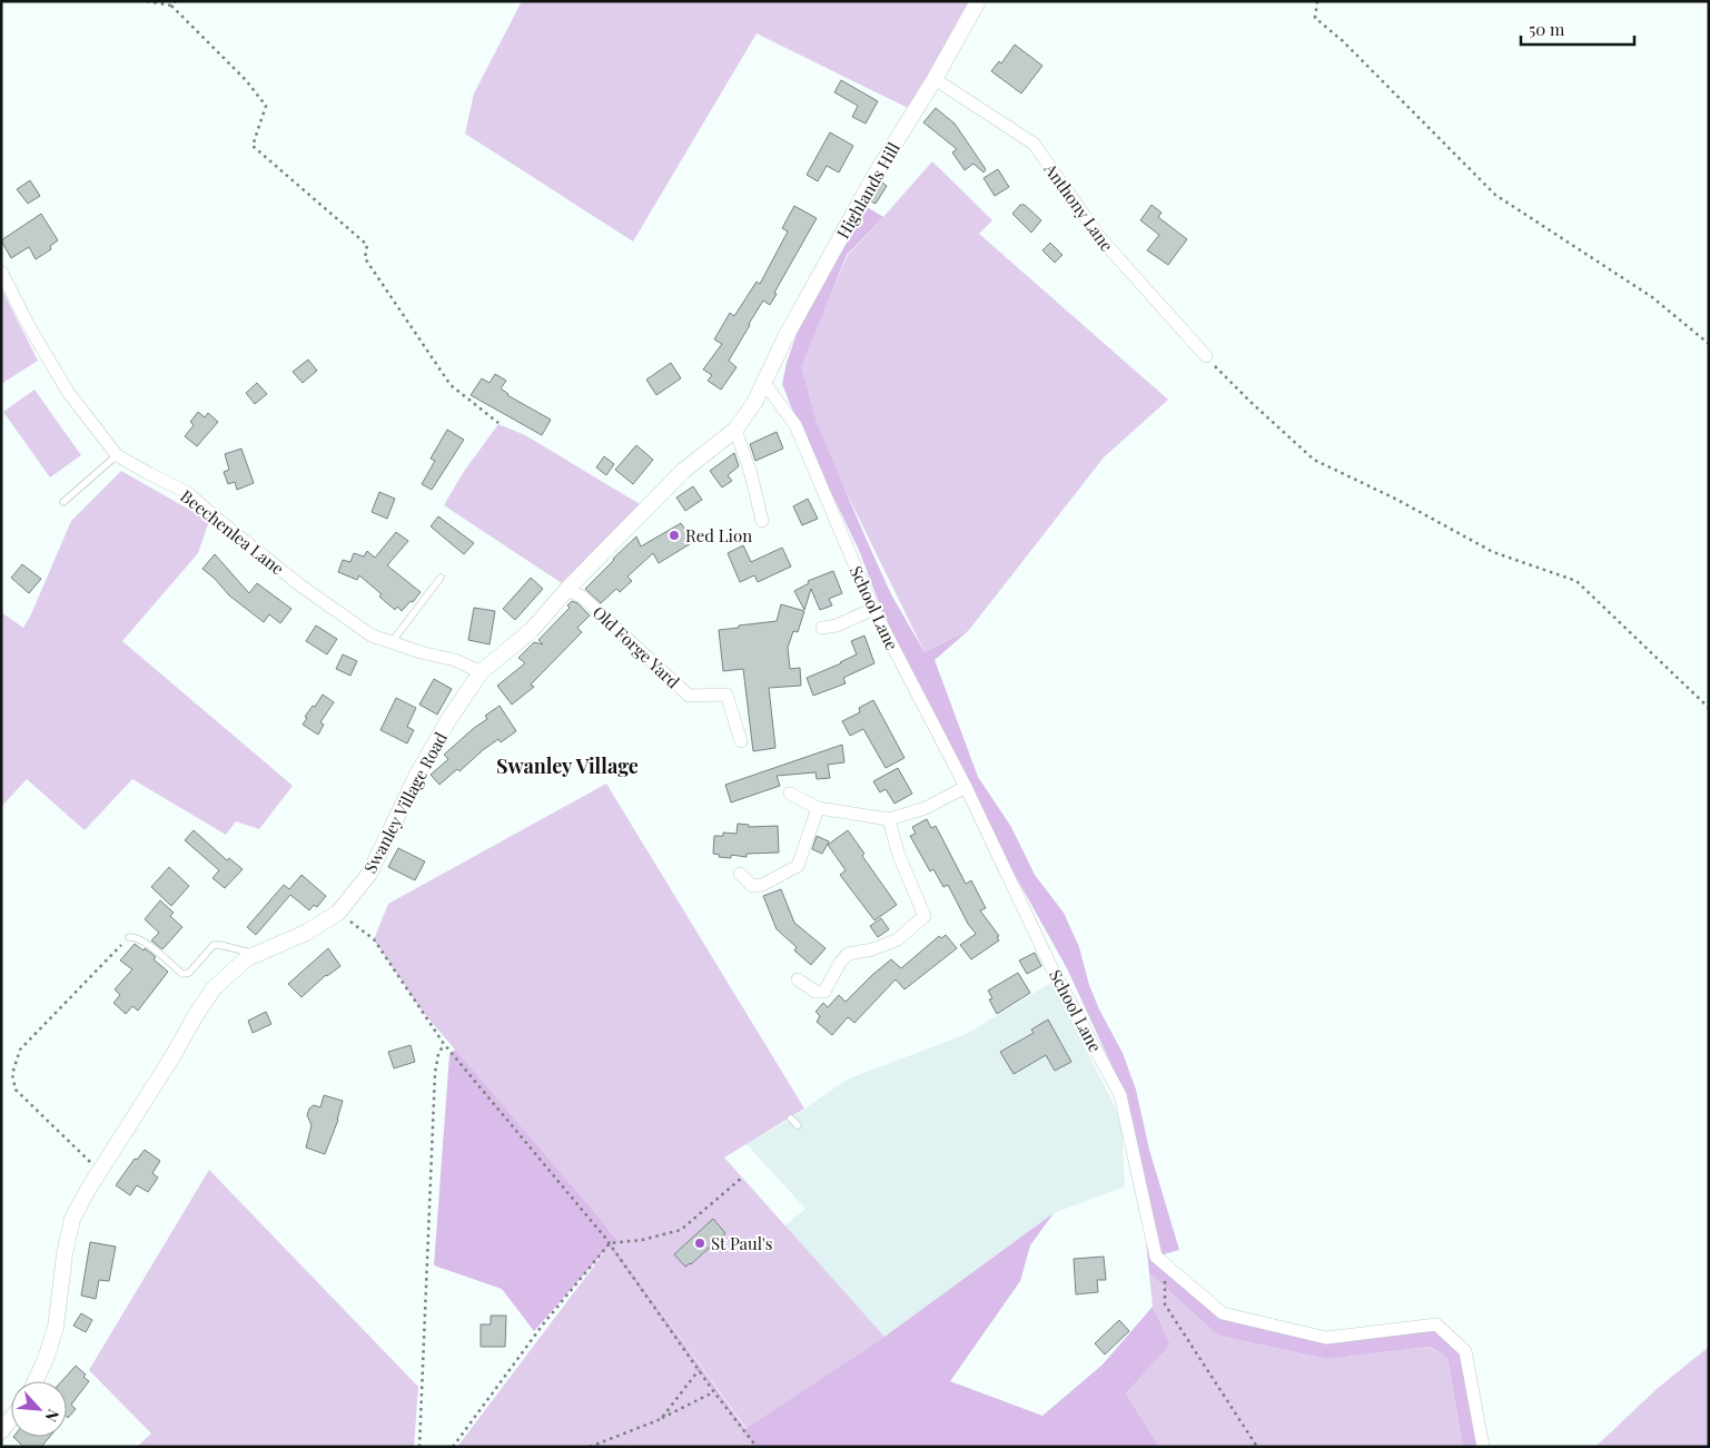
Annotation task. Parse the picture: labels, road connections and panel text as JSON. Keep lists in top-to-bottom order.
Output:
{
  "streets": {
    "street": [
      "Highlands Hill",
      "Anthony Lane",
      "Beechenlea Lane",
      "School Lane",
      "Old Forge Yard",
      "Swanley Village Road"
    ]
  },
  "crossings": [
    ["Highlands Hill", "Anthony Lane"],
    ["Highlands Hill", "School Lane"],
    ["Highlands Hill", "Swanley Village Road"],
    ["Beechenlea Lane", "Swanley Village Road"],
    ["School Lane", "Swanley Village Road"],
    ["Old Forge Yard", "Swanley Village Road"]
  ],
  "districts": ["Swanley Village"],
  "places": ["Red Lion", "St Paul's"],
  "scale_bar": "50 m",
  "north": "bottom right"
}
